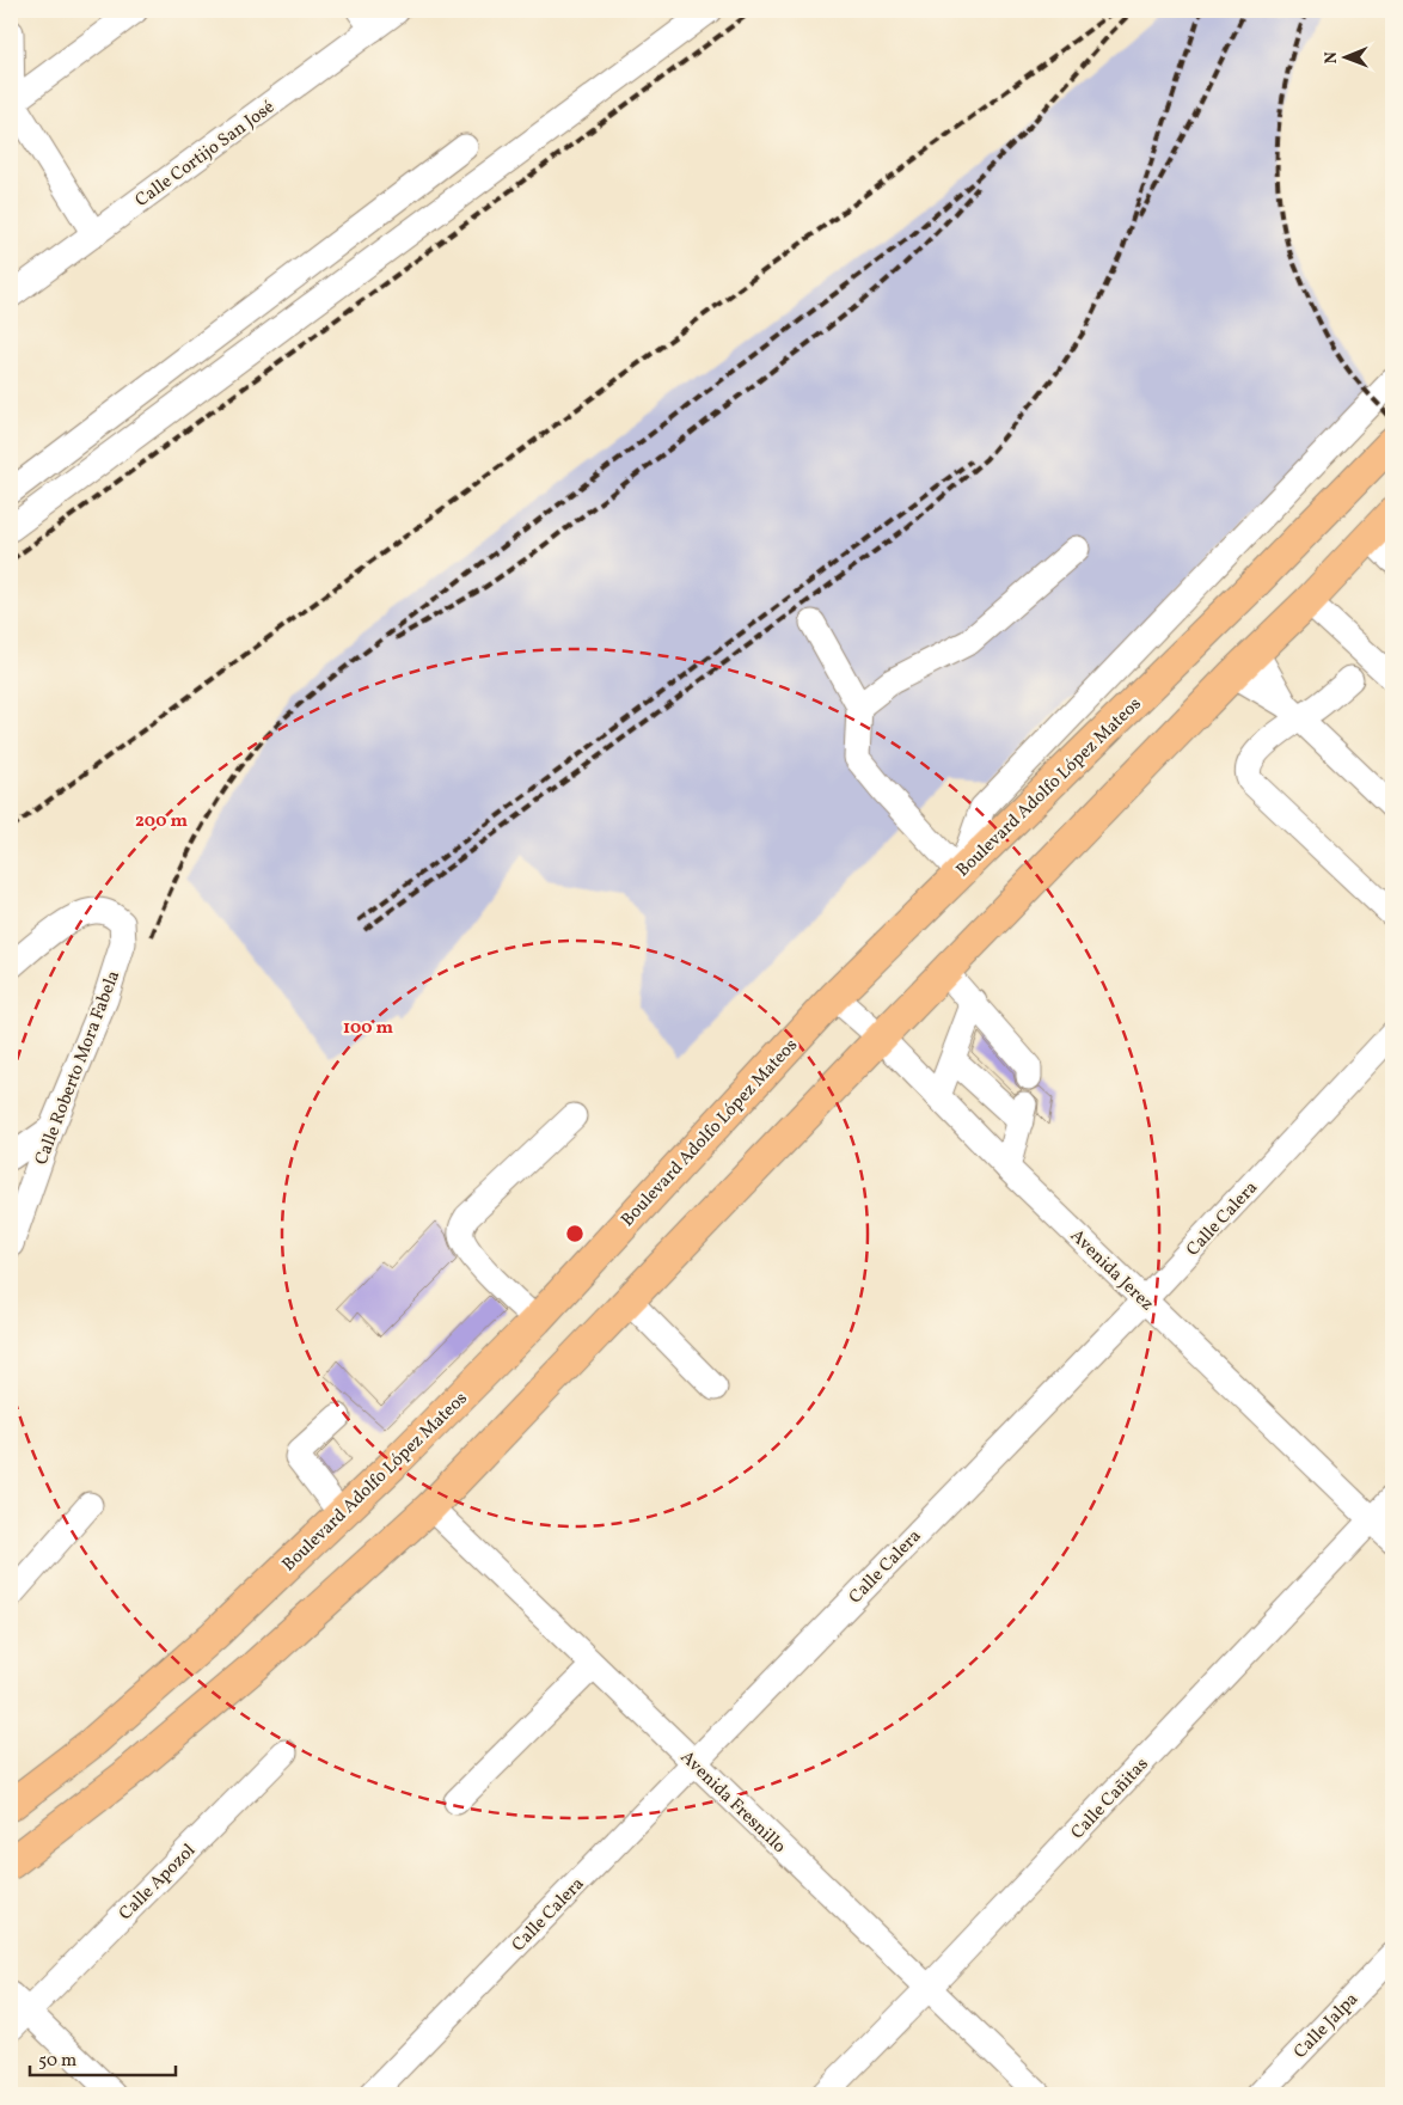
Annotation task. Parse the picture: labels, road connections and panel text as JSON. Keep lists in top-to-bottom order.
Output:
{
  "streets": {
    "main road": ["Boulevard Adolfo López Mateos"],
    "street": [
      "Calle Cortijo San José",
      "Calle Roberto Mora Fabela",
      "Calle Calera",
      "Avenida Jerez",
      "Calle Cañitas",
      "Avenida Fresnillo",
      "Calle Apozol",
      "Calle Jalpa"
    ]
  },
  "crossings": [
    ["Boulevard Adolfo López Mateos", "Avenida Jerez"],
    ["Calle Calera", "Avenida Jerez"],
    ["Calle Calera", "Avenida Fresnillo"],
    ["Avenida Jerez", "Calle Cañitas"],
    ["Calle Cañitas", "Avenida Fresnillo"]
  ],
  "scale_bar": "50 m",
  "north": "left",
  "rings": ["200 m", "100 m"]
}
